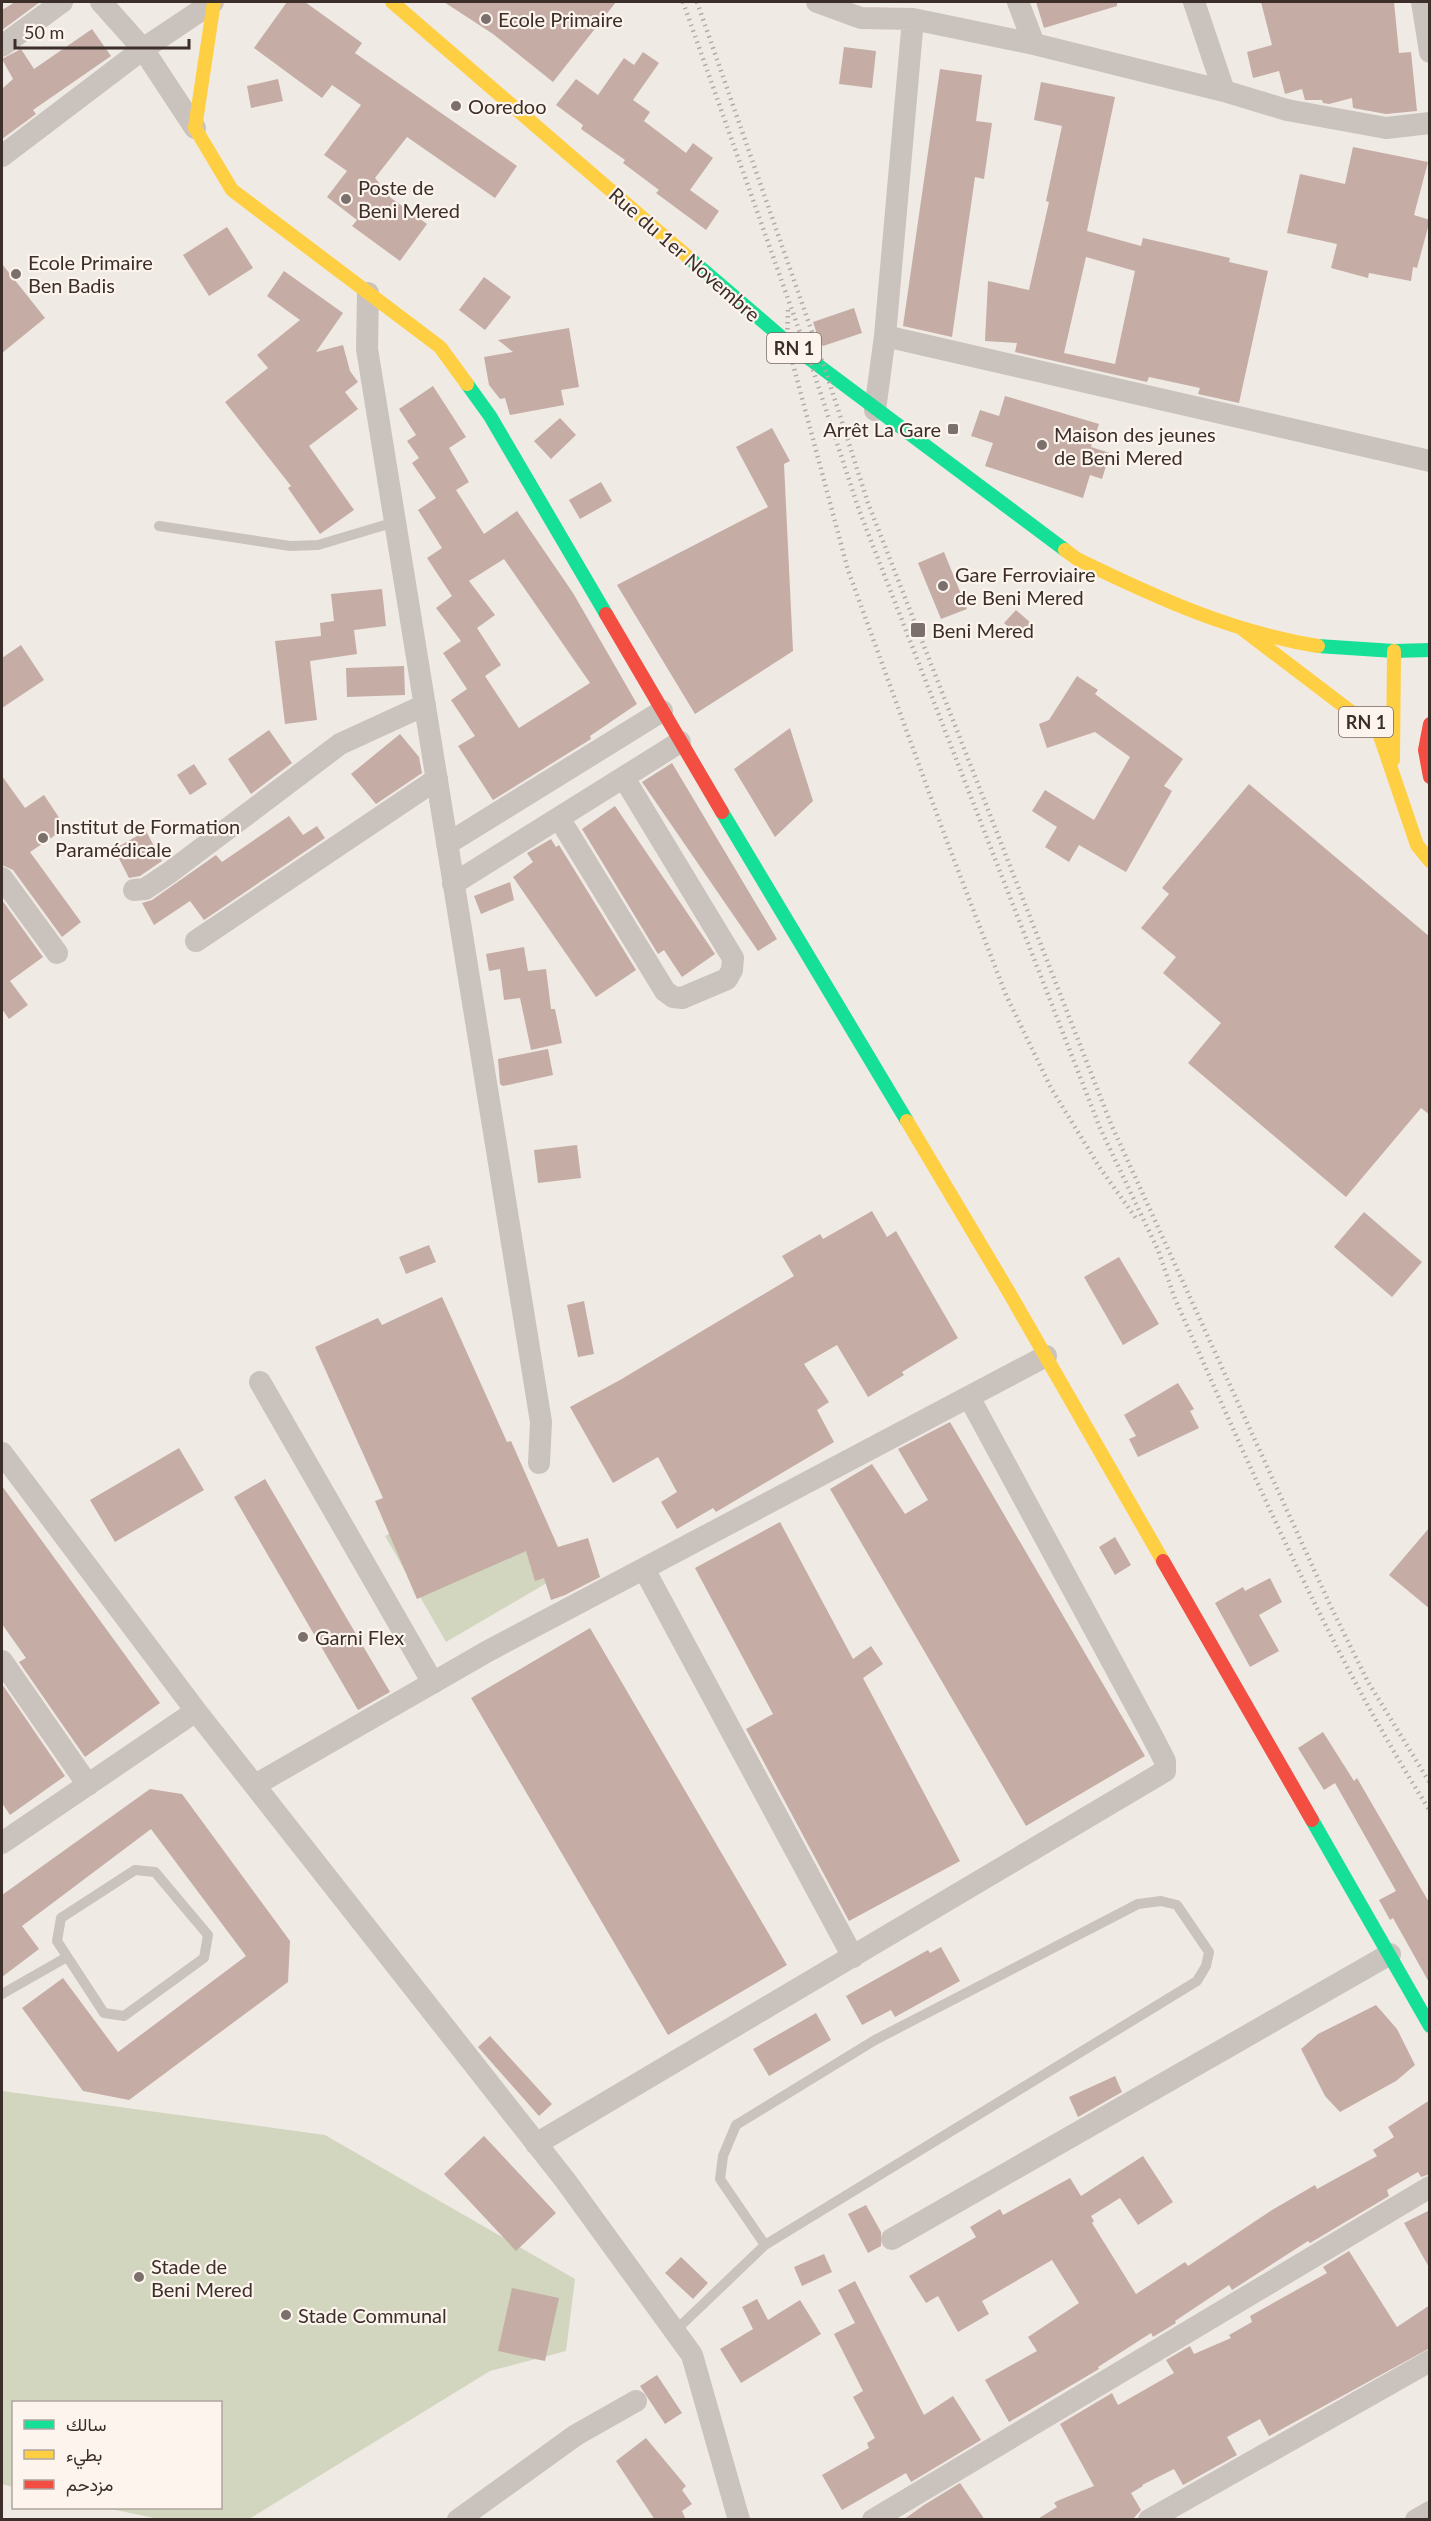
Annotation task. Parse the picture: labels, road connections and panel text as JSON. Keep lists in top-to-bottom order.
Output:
{
  "streets": {
    "main road": ["Rue du 1er Novembre", "RN 1"]
  },
  "crossings": [
    ["Rue du 1er Novembre", "RN 1"]
  ],
  "places": {
    "other": [
      "Ecole Primaire",
      "Ooredoo",
      "Poste de Beni Mered",
      "Ecole Primaire Ben Badis",
      "Maison des jeunes de Beni Mered",
      "Gare Ferroviaire de Beni Mered",
      "Institut de Formation Paramédicale",
      "Garni Flex",
      "Stade de Beni Mered",
      "Stade Communal"
    ],
    "transit": ["Arrêt La Gare", "Beni Mered"]
  },
  "legend": ["سالك", "بطيء", "مزدحم"],
  "scale_bar": "50 m"
}
